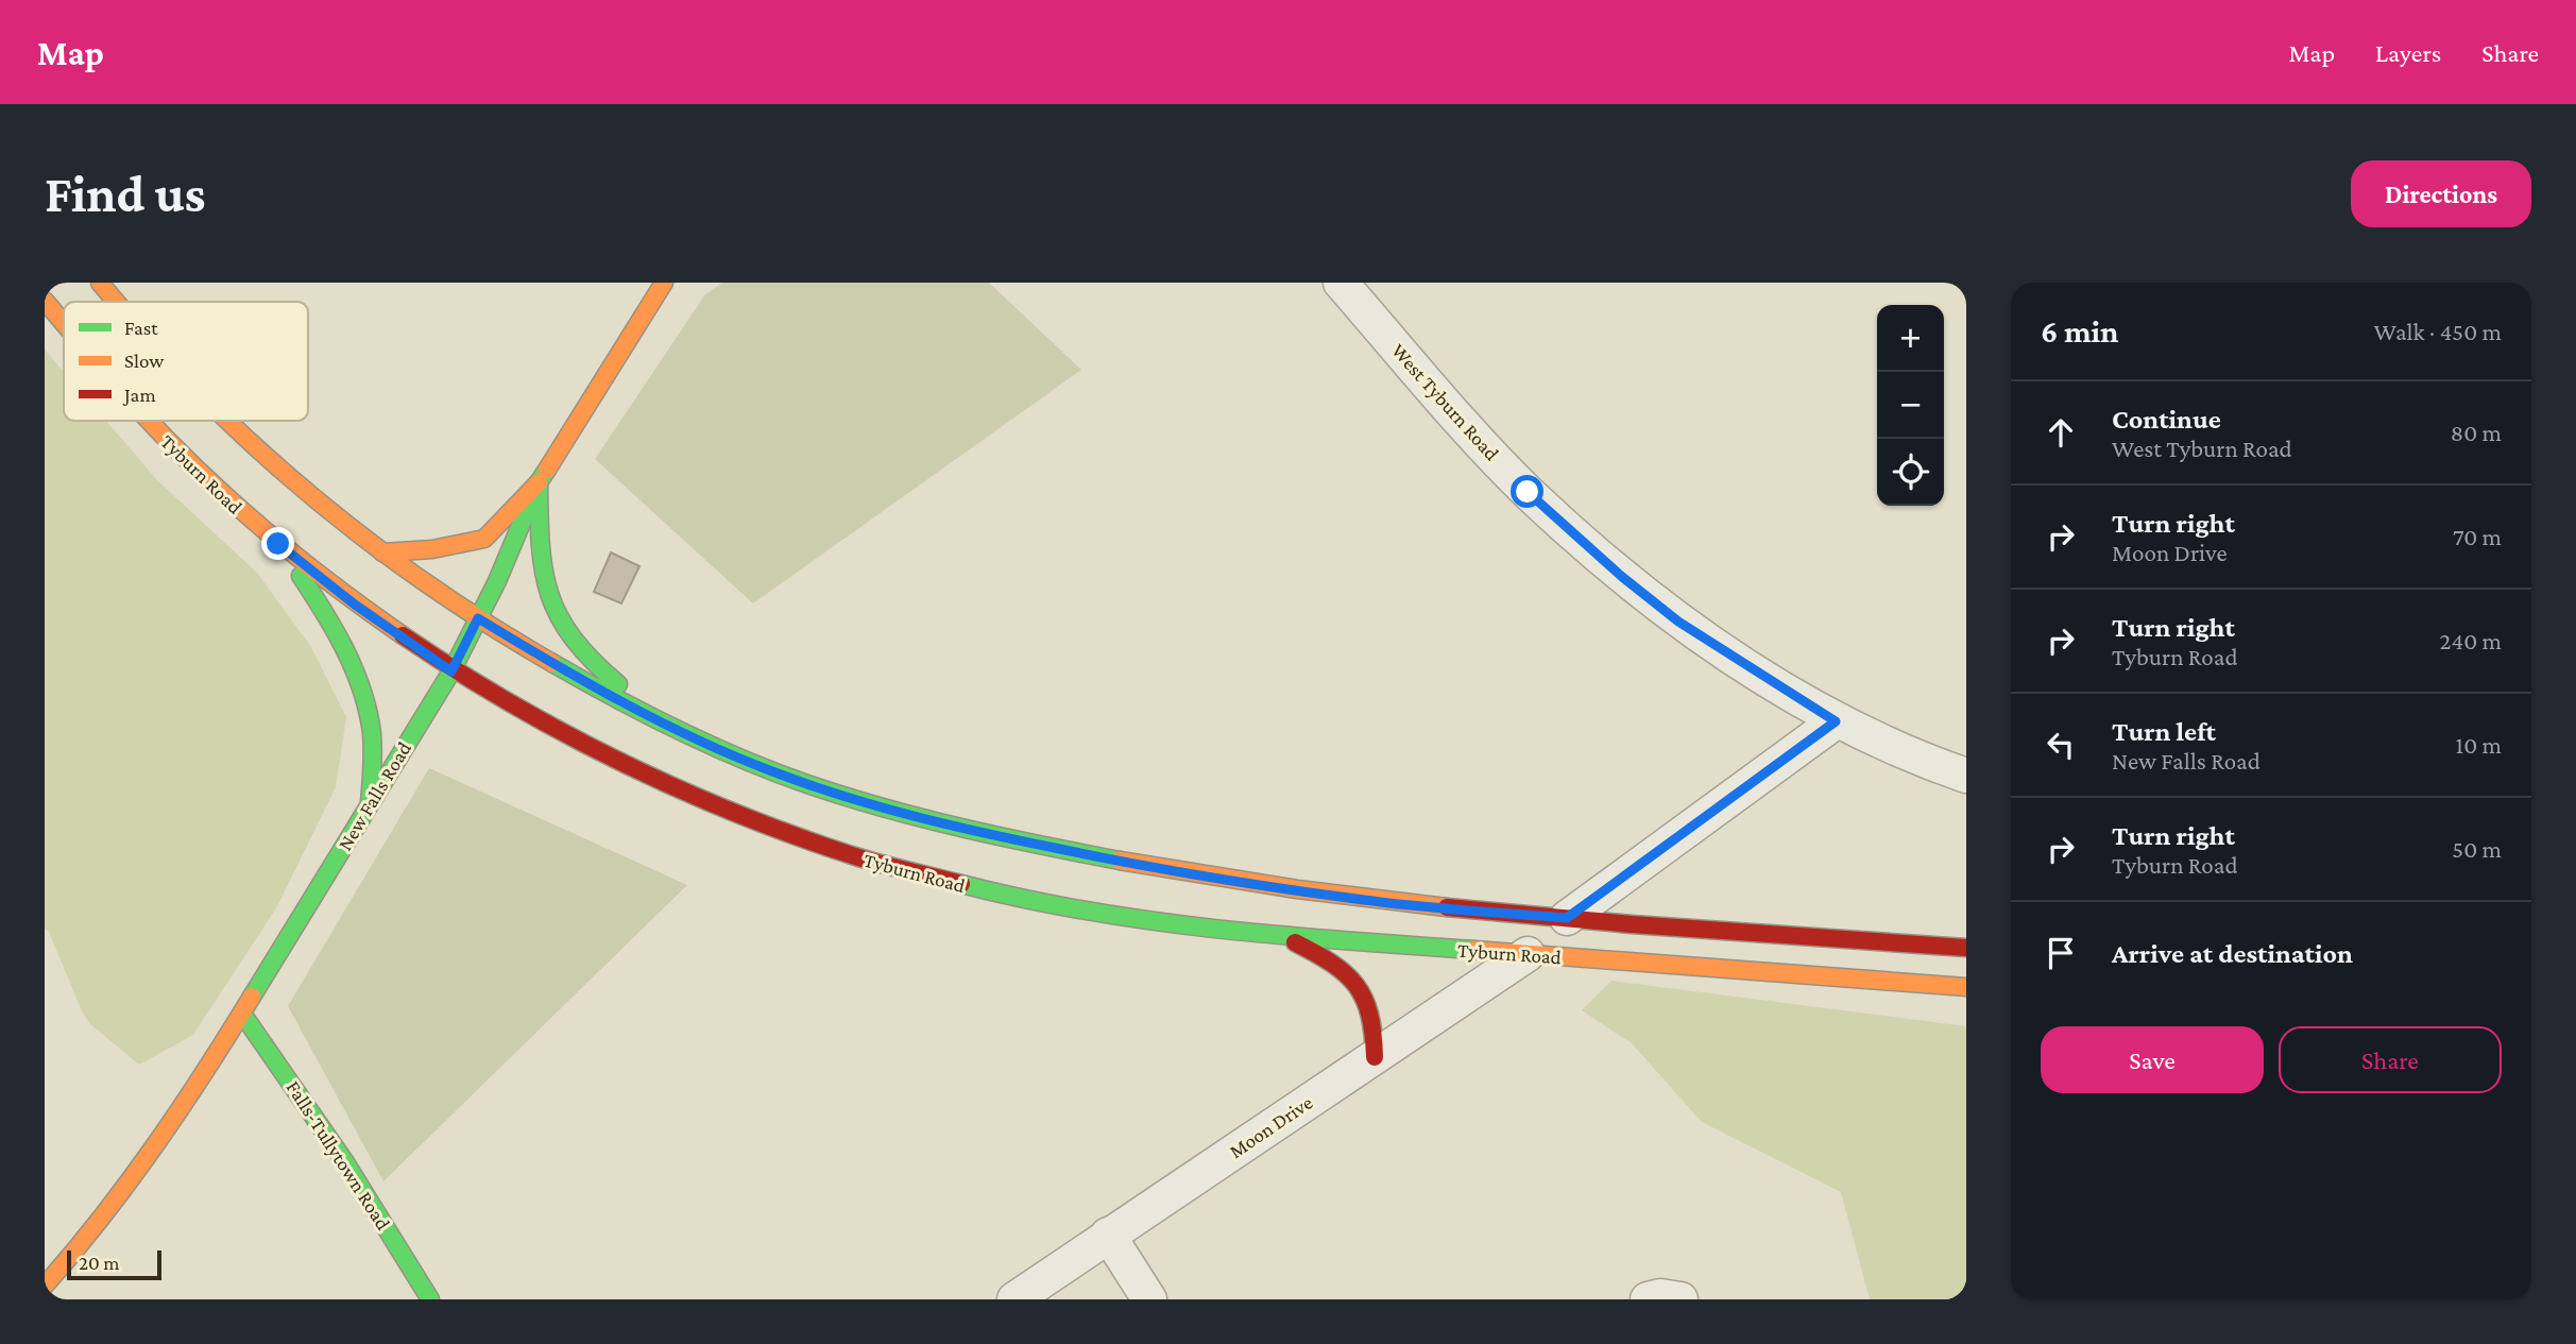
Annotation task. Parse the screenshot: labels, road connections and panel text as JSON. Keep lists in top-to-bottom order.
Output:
{
  "streets": {
    "main road": ["Tyburn Road", "New Falls Road", "Falls-Tullytown Road"],
    "street": ["West Tyburn Road", "Moon Drive"]
  },
  "crossings": [
    ["Tyburn Road", "New Falls Road"],
    ["Tyburn Road", "Moon Drive"],
    ["New Falls Road", "Falls-Tullytown Road"]
  ],
  "legend": ["Fast", "Slow", "Jam"],
  "scale_bar": "20 m",
  "page": {
    "header": "Map",
    "nav": ["Map", "Layers", "Share"],
    "buttons": [
      "Directions",
      ["Save", "Share"]
    ],
    "title": "Find us",
    "heading": ["6 min", "Walk · 450 m"],
    "map_buttons": ["+", "−"],
    "list": [
      ["Continue", "West Tyburn Road", "80 m"],
      ["Turn right", "Moon Drive", "70 m"],
      ["Turn right", "Tyburn Road", "240 m"],
      ["Turn left", "New Falls Road", "10 m"],
      ["Turn right", "Tyburn Road", "50 m"],
      "Arrive at destination"
    ],
    "scale": "20 m"
  }
}
